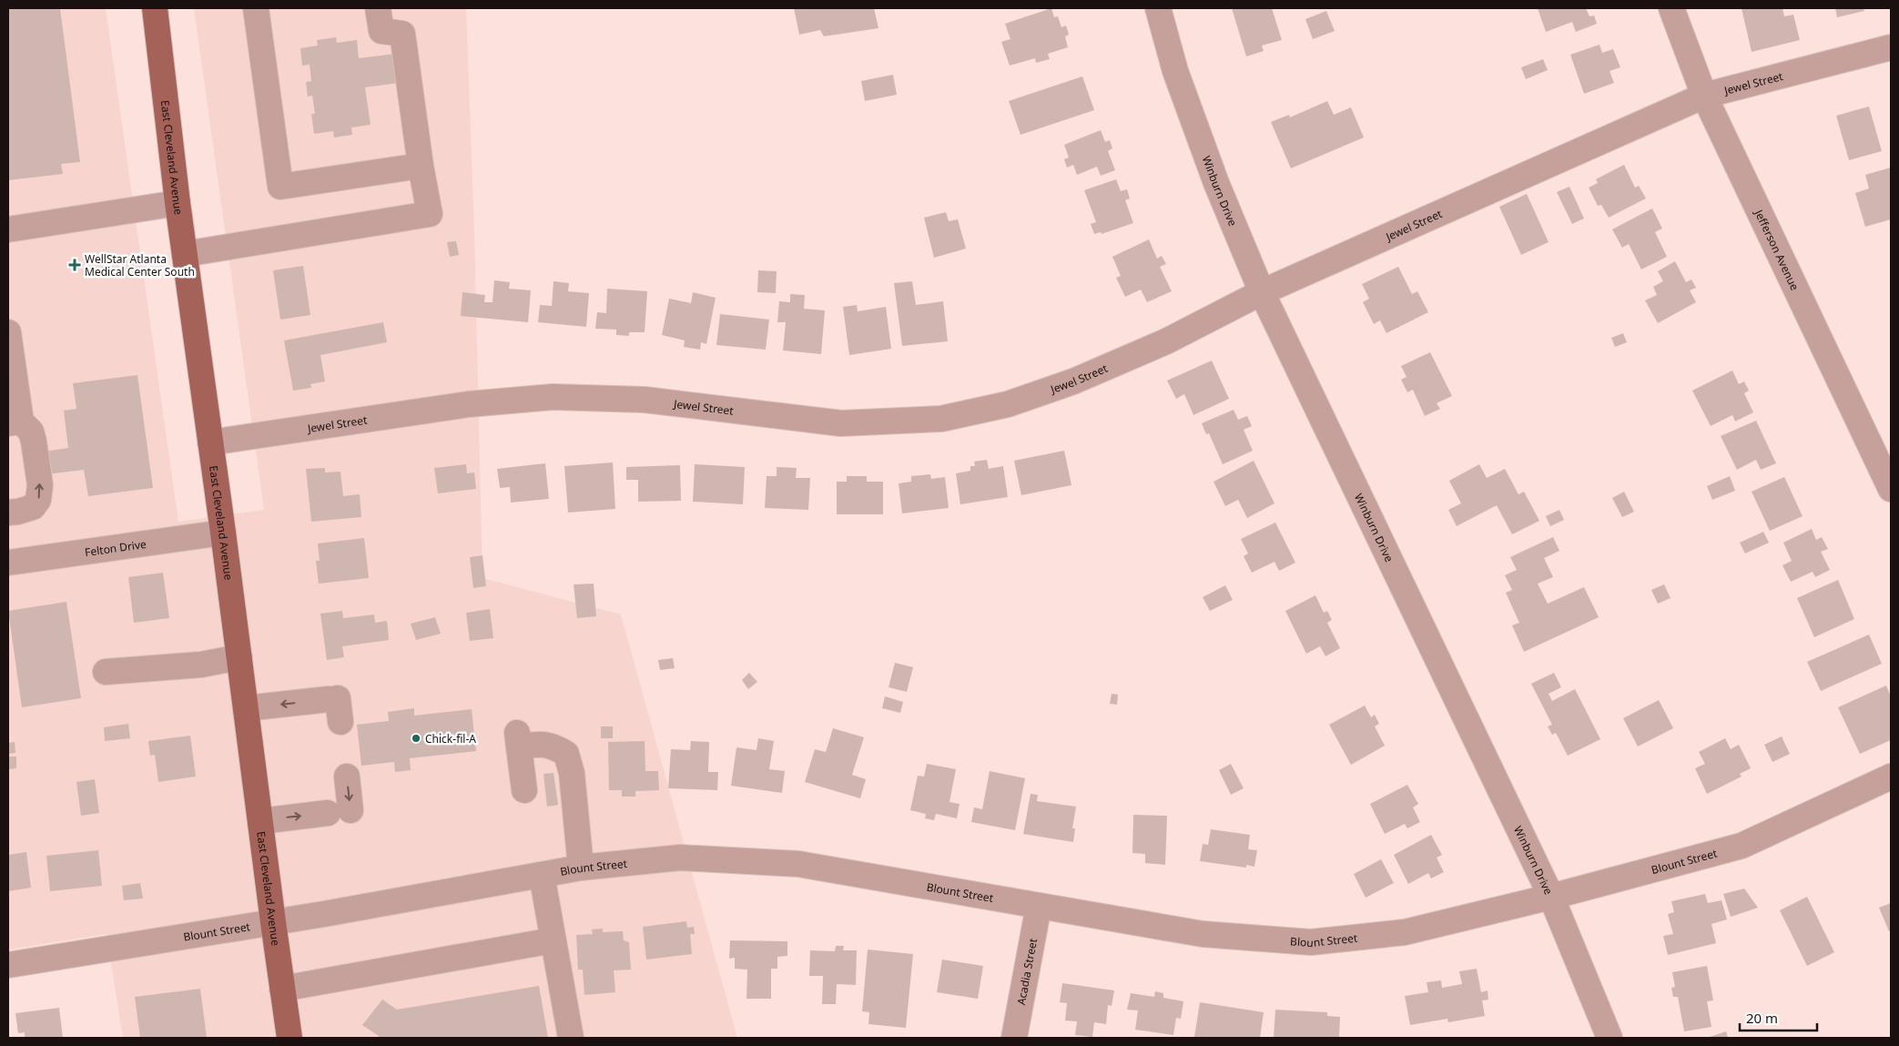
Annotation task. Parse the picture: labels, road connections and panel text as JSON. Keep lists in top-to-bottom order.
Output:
{
  "streets": {
    "main road": ["East Cleveland Avenue"],
    "street": [
      "Jewel Street",
      "Winburn Drive",
      "Jefferson Avenue",
      "Felton Drive",
      "Blount Street",
      "Acadia Street"
    ]
  },
  "crossings": [
    ["Jewel Street", "East Cleveland Avenue"],
    ["Jewel Street", "Winburn Drive"],
    ["Jewel Street", "Jefferson Avenue"],
    ["East Cleveland Avenue", "Felton Drive"],
    ["East Cleveland Avenue", "Blount Street"],
    ["Winburn Drive", "Blount Street"],
    ["Blount Street", "Acadia Street"]
  ],
  "places": {
    "health": ["WellStar Atlanta Medical Center South"],
    "other": ["Chick-fil-A"]
  },
  "scale_bar": "20 m"
}
